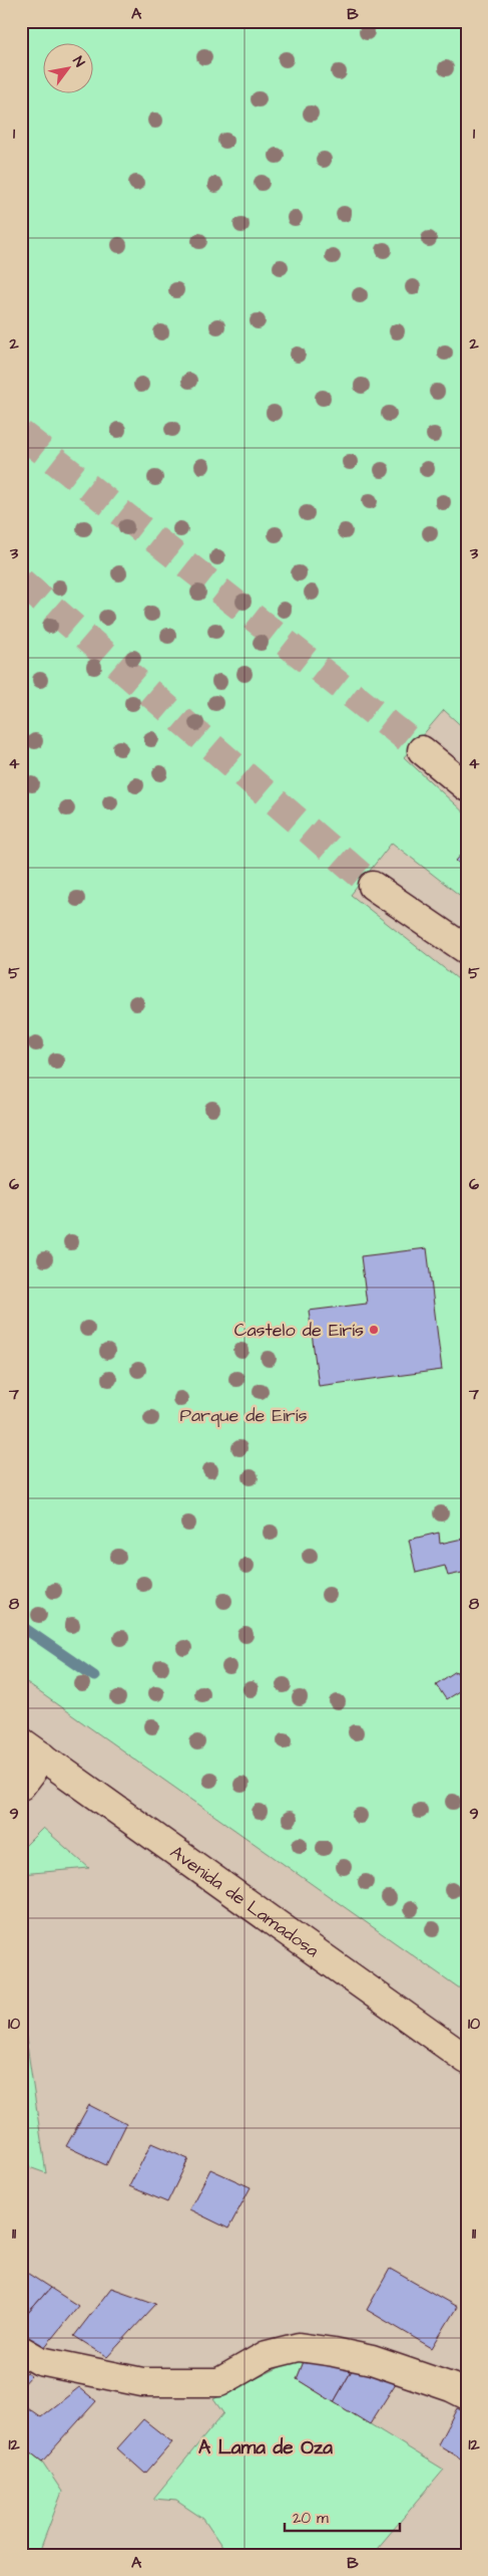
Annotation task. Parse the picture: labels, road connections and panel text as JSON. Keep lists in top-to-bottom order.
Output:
{
  "streets": {
    "street": ["Avenida de Lamadosa"]
  },
  "districts": ["A Lama de Oza"],
  "parks": ["Parque de Eirís"],
  "places": ["Castelo de Eirís"],
  "scale_bar": "20 m",
  "north": "top right",
  "grid": {
    "columns": ["A", "B"],
    "rows": [
      "1",
      "2",
      "3",
      "4",
      "5",
      "6",
      "7",
      "8",
      "9",
      "10",
      "11",
      "12"
    ]
  }
}
